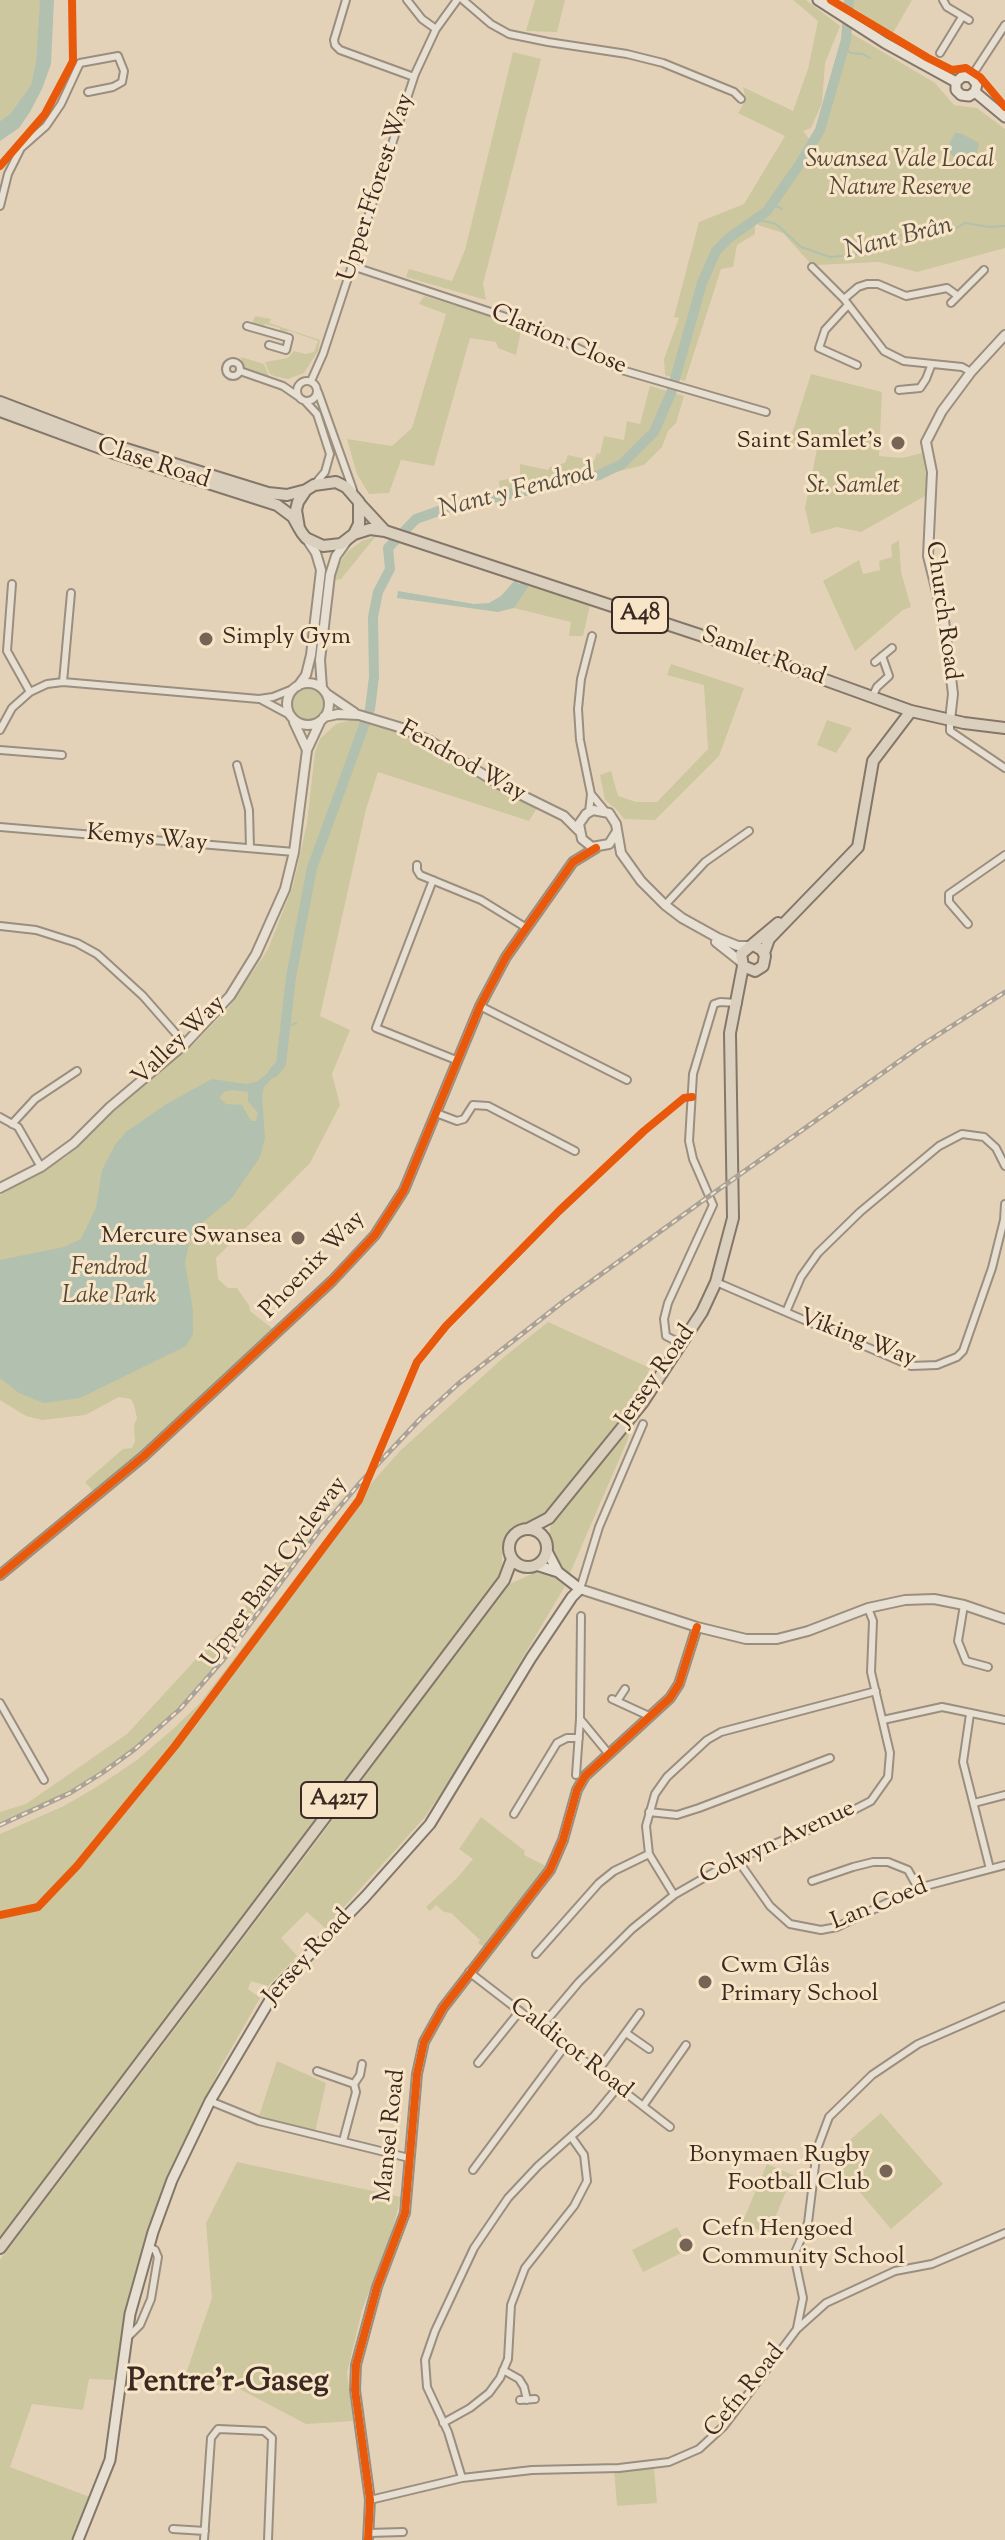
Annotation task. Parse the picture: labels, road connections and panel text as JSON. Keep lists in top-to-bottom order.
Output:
{
  "streets": {
    "main road": [
      "Clase Road",
      "A48",
      "Samlet Road",
      "Jersey Road",
      "A4217"
    ],
    "street": [
      "Upper Fforest Way",
      "Clarion Close",
      "Church Road",
      "Fendrod Way",
      "Kemys Way",
      "Valley Way",
      "Phoenix Way",
      "Viking Way",
      "Colwyn Avenue",
      "Lan Coed",
      "Caldicot Road",
      "Mansel Road",
      "Cefn Road"
    ],
    "cycle path": ["Upper Bank Cycleway"]
  },
  "crossings": [
    ["Upper Fforest Way", "Clarion Close"],
    ["Church Road", "A48"],
    ["A48", "Samlet Road"],
    ["Fendrod Way", "Valley Way"],
    ["Fendrod Way", "Phoenix Way"],
    ["Kemys Way", "Valley Way"],
    ["Viking Way", "Jersey Road"],
    ["Jersey Road", "A4217"],
    ["Colwyn Avenue", "Lan Coed"],
    ["Colwyn Avenue", "Caldicot Road"],
    ["Caldicot Road", "Mansel Road"],
    ["Mansel Road", "Cefn Road"]
  ],
  "districts": ["Pentre'r-Gaseg"],
  "water": ["Nant Brân", "Nant y Fendrod"],
  "parks": ["Swansea Vale Local Nature Reserve", "St. Samlet", "Fendrod Lake Park"],
  "places": [
    "Saint Samlet's",
    "Simply Gym",
    "Mercure Swansea",
    "Cwm Glâs Primary School",
    "Bonymaen Rugby Football Club",
    "Cefn Hengoed Community School"
  ]
}
